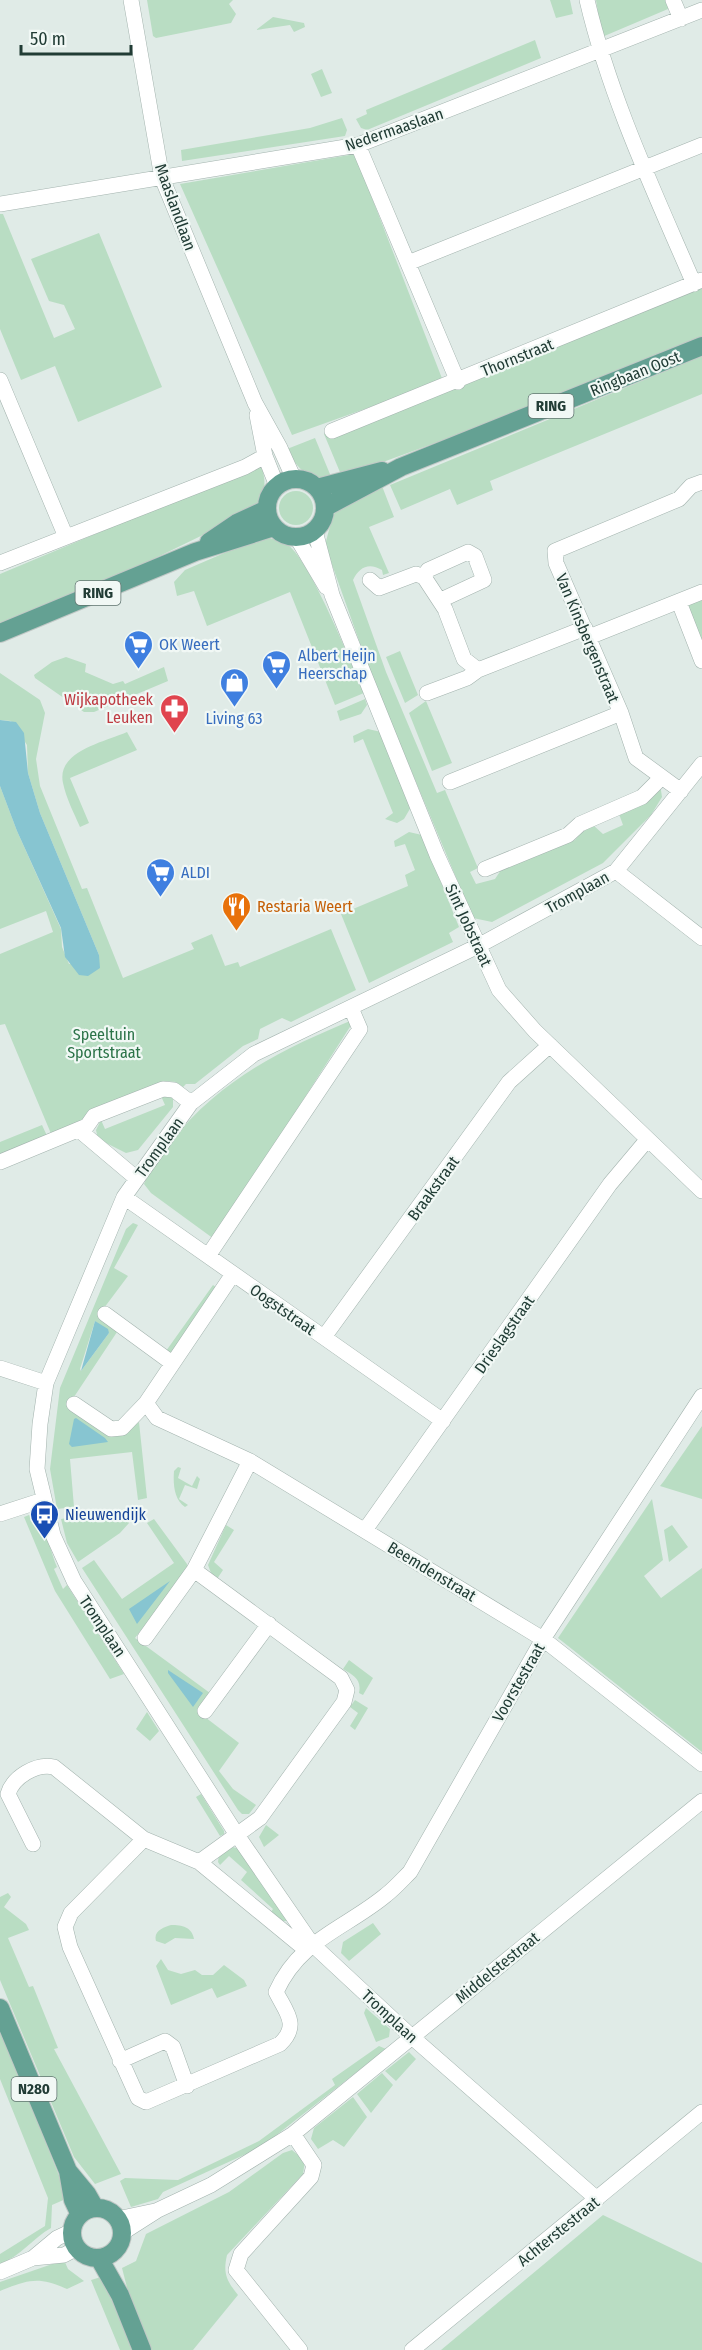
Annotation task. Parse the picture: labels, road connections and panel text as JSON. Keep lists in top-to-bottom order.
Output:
{
  "streets": {
    "main road": ["Ringbaan Oost", "RING", "N280"],
    "street": [
      "Nedermaaslaan",
      "Maaslandlaan",
      "Thornstraat",
      "Van Kinsbergenstraat",
      "Tromplaan",
      "Sint Jobstraat",
      "Braakstraat",
      "Oogststraat",
      "Drieslagstraat",
      "Beemdenstraat",
      "Voorstestraat",
      "Middelstestraat",
      "Achterstestraat"
    ]
  },
  "crossings": [
    ["Nedermaaslaan", "Maaslandlaan"],
    ["Maaslandlaan", "Ringbaan Oost"],
    ["Maaslandlaan", "RING"],
    ["Maaslandlaan", "Sint Jobstraat"],
    ["Ringbaan Oost", "RING"],
    ["Ringbaan Oost", "Sint Jobstraat"],
    ["RING", "Sint Jobstraat"],
    ["Van Kinsbergenstraat", "Tromplaan"],
    ["Tromplaan", "Sint Jobstraat"],
    ["Tromplaan", "Oogststraat"],
    ["Tromplaan", "Voorstestraat"],
    ["Tromplaan", "Middelstestraat"],
    ["Tromplaan", "Achterstestraat"],
    ["Sint Jobstraat", "Braakstraat"],
    ["Sint Jobstraat", "Drieslagstraat"],
    ["Braakstraat", "Oogststraat"],
    ["Oogststraat", "Drieslagstraat"],
    ["Drieslagstraat", "Beemdenstraat"],
    ["Beemdenstraat", "Voorstestraat"],
    ["Middelstestraat", "N280"]
  ],
  "parks": ["Speeltuin Sportstraat"],
  "places": {
    "supermarket": ["OK Weert", "Albert Heijn Heerschap", "ALDI"],
    "shop": ["Living 63"],
    "pharmacy": ["Wijkapotheek Leuken"],
    "restaurant": ["Restaria Weert"],
    "bus stop": ["Nieuwendijk"]
  },
  "scale_bar": "50 m"
}
